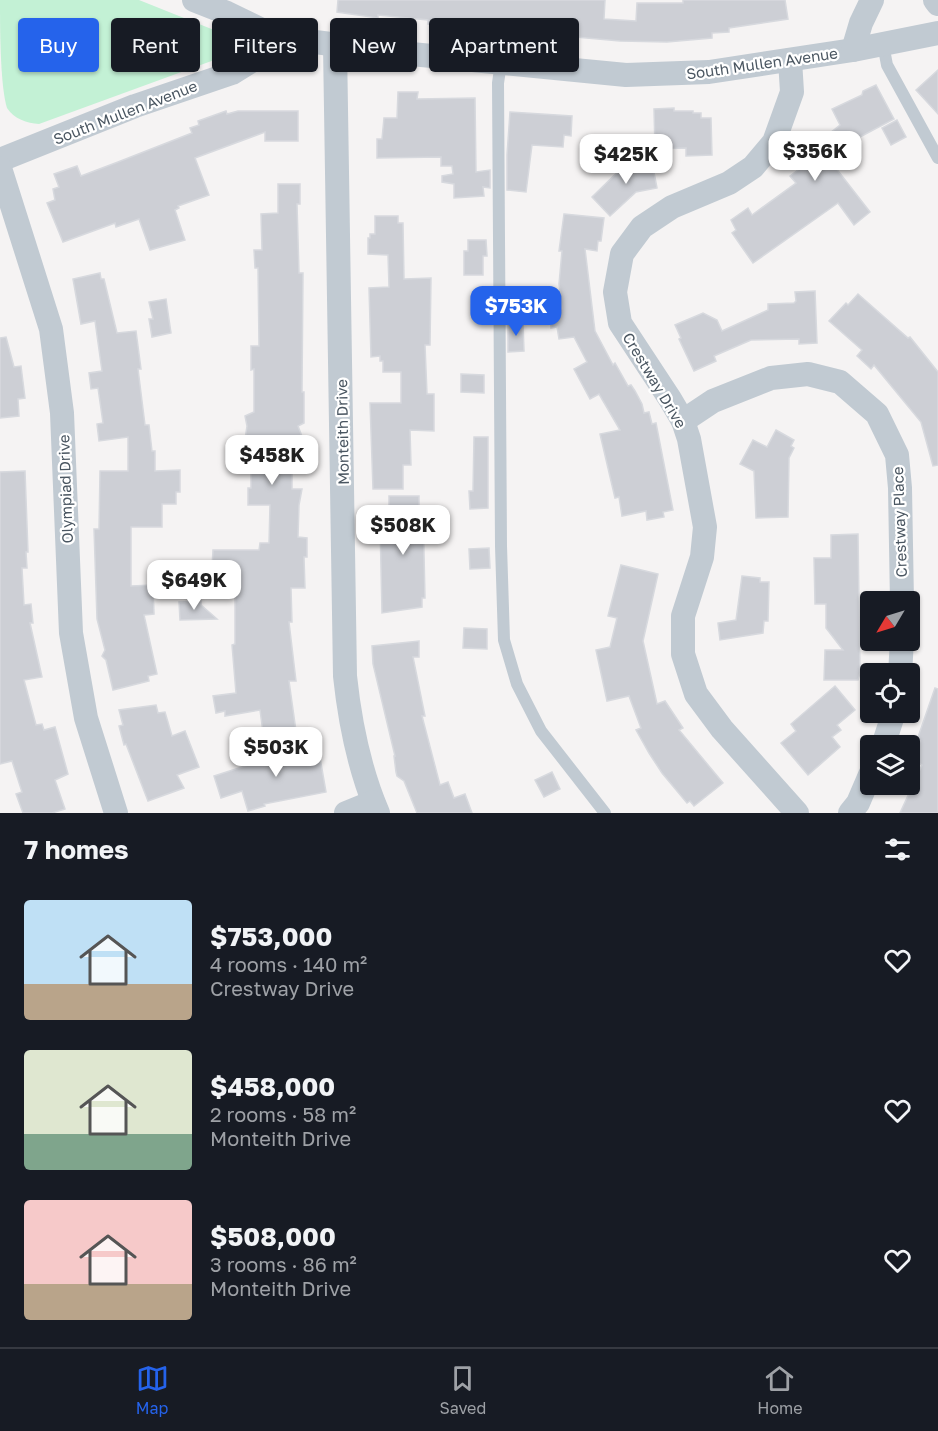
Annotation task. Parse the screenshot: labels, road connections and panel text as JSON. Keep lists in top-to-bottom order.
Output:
{
  "streets": {
    "street": [
      "South Mullen Avenue",
      "Crestway Drive",
      "Monteith Drive",
      "Olympiad Drive",
      "Crestway Place"
    ]
  },
  "crossings": [
    ["South Mullen Avenue", "Crestway Drive"],
    ["Crestway Drive", "Crestway Place"]
  ],
  "north": "bottom left",
  "page": {
    "chip": [
      "Buy",
      "Rent",
      "Filters",
      "New",
      "Apartment"
    ],
    "price": [
      "$356K",
      "$425K",
      "$753K",
      "$458K",
      "$508K",
      "$649K",
      "$503K"
    ],
    "heading": "7 homes",
    "list": [
      {
        "name": "$753,000",
        "note": "4 rooms · 140 m² · Crestway Drive"
      },
      {
        "name": "$458,000",
        "note": "2 rooms · 58 m² · Monteith Drive"
      },
      {
        "name": "$508,000",
        "note": "3 rooms · 86 m² · Monteith Drive"
      }
    ],
    "tabs": ["Map", "Saved", "Home"]
  }
}
